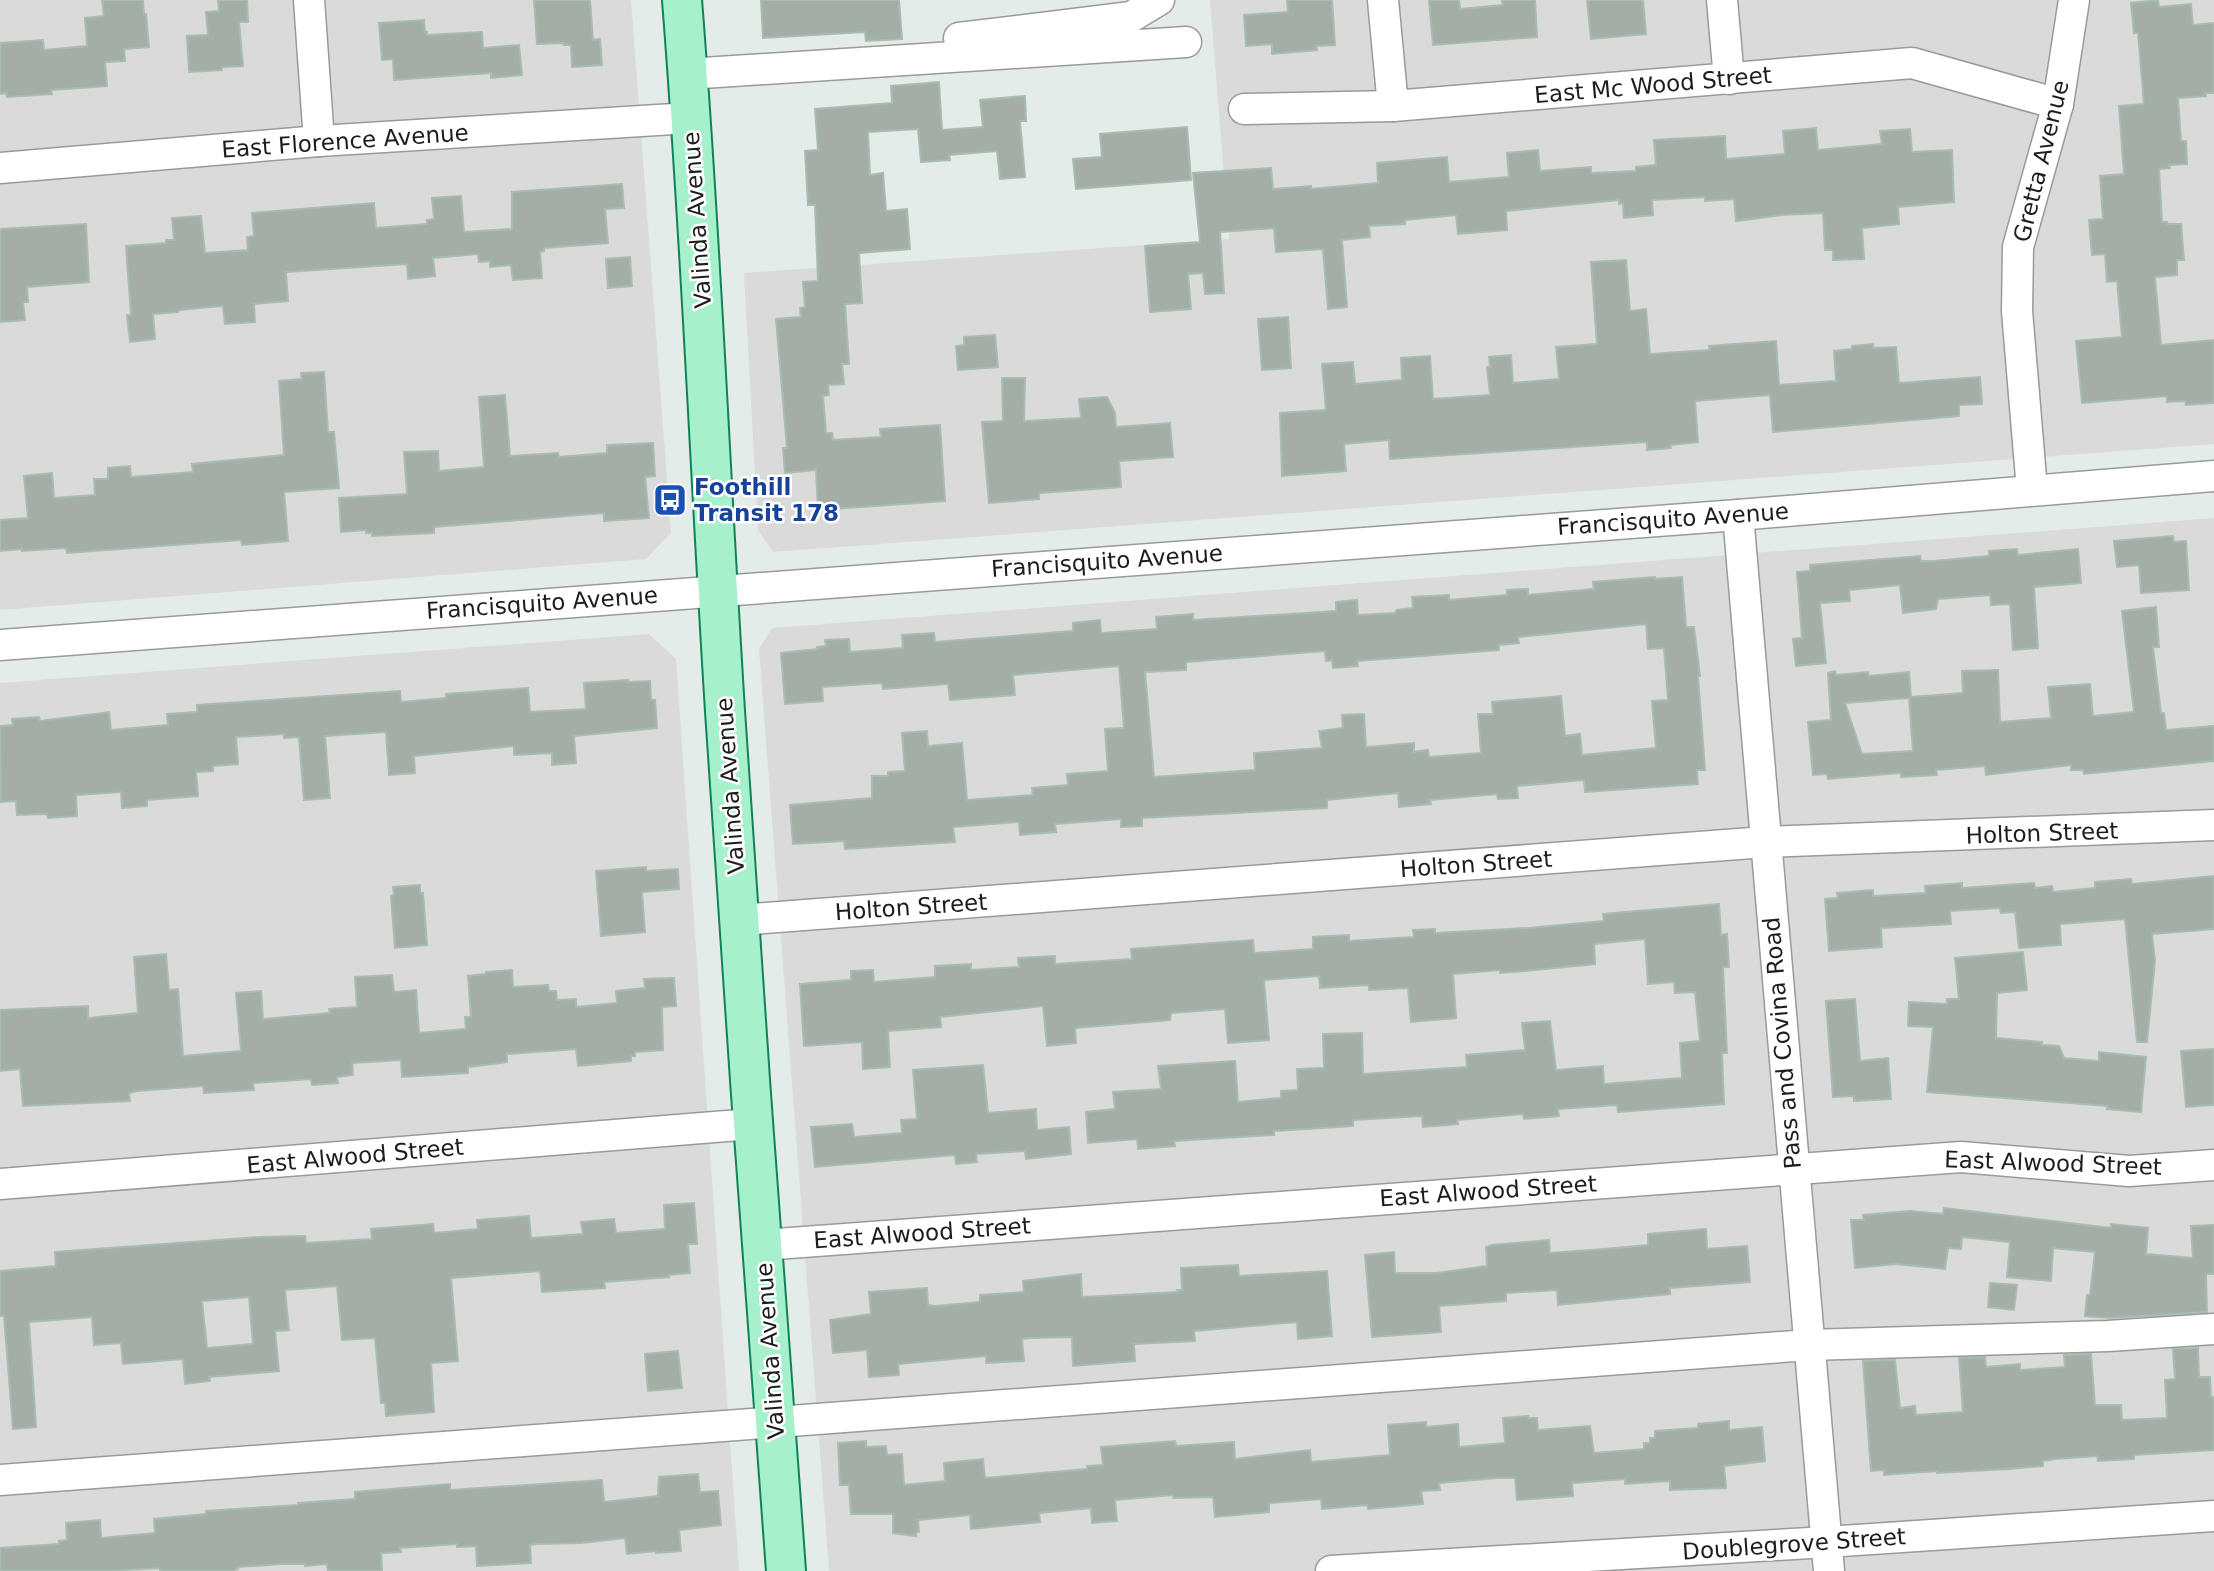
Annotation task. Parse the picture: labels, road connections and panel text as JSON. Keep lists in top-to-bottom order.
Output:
{
  "streets": {
    "main road": ["Valinda Avenue"],
    "street": [
      "East Mc Wood Street",
      "East Florence Avenue",
      "Gretta Avenue",
      "Francisquito Avenue",
      "Holton Street",
      "Pass and Covina Road",
      "East Alwood Street",
      "Doublegrove Street"
    ]
  },
  "crossings": [
    ["East Mc Wood Street", "Gretta Avenue"],
    ["East Florence Avenue", "Valinda Avenue"],
    ["Gretta Avenue", "Francisquito Avenue"],
    ["Valinda Avenue", "Francisquito Avenue"],
    ["Valinda Avenue", "Holton Street"],
    ["Valinda Avenue", "East Alwood Street"],
    ["Francisquito Avenue", "Pass and Covina Road"],
    ["Holton Street", "Pass and Covina Road"],
    ["Pass and Covina Road", "East Alwood Street"],
    ["Pass and Covina Road", "Doublegrove Street"]
  ],
  "places": {
    "bus stop": ["Foothill Transit 178"]
  }
}
